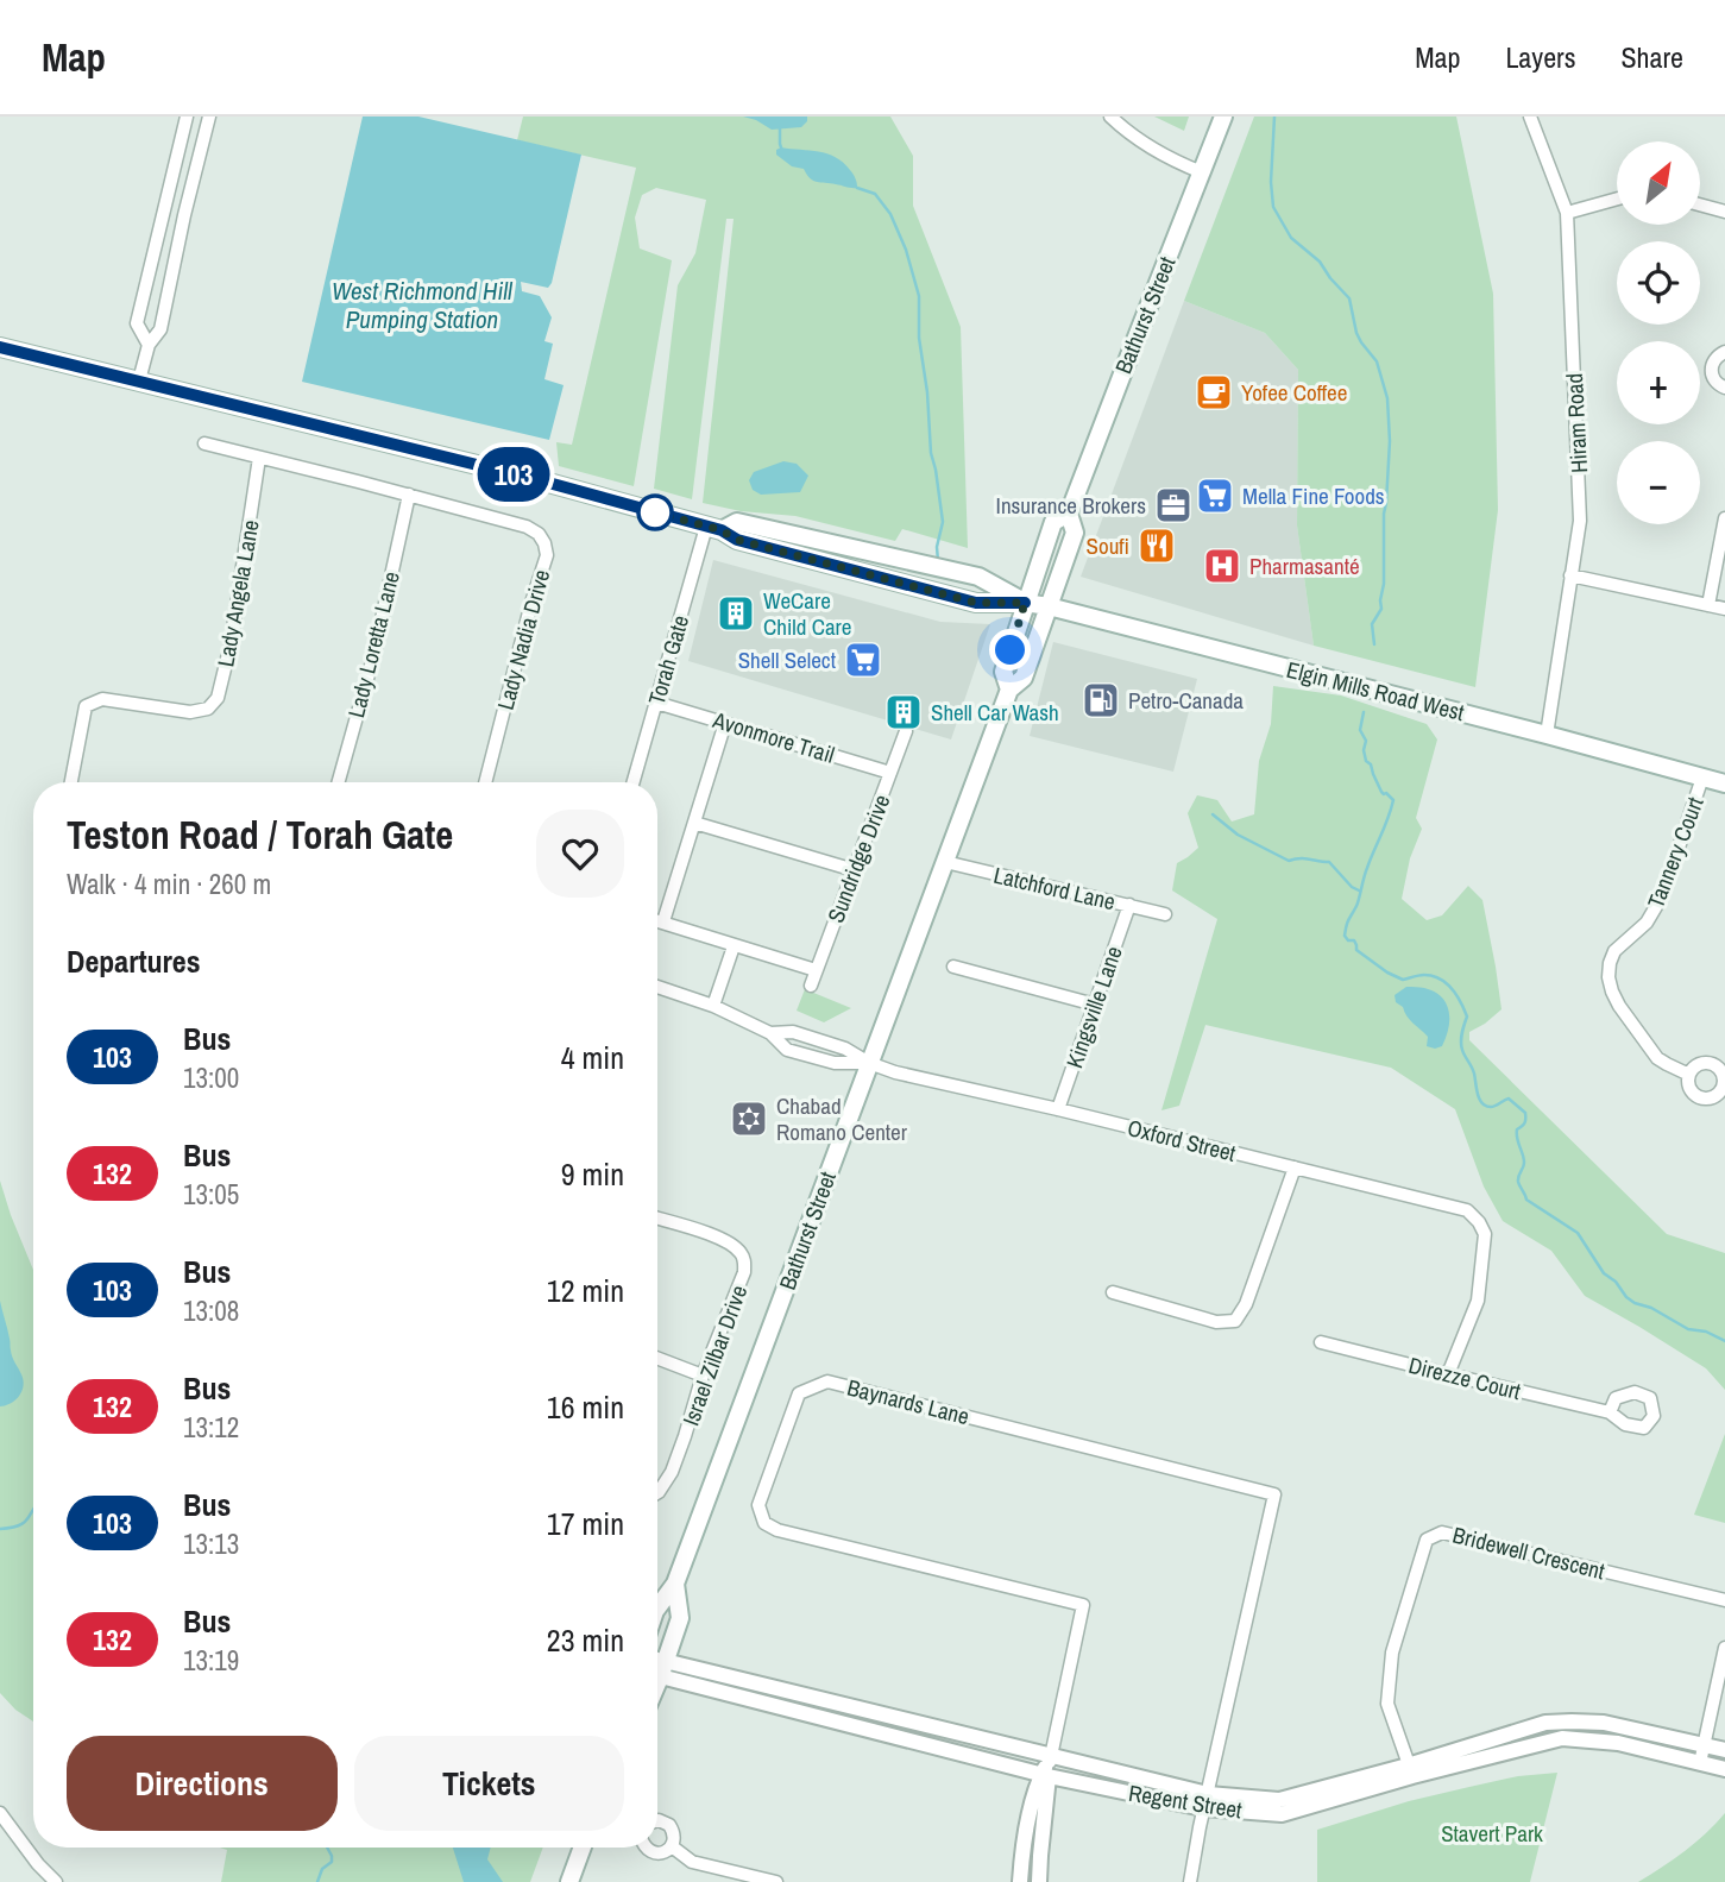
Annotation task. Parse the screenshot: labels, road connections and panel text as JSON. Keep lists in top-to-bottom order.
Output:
{
  "streets": {
    "main road": ["Bathurst Street", "Elgin Mills Road West"],
    "street": [
      "Hiram Road",
      "Lady Angela Lane",
      "Lady Nadia Drive",
      "Lady Loretta Lane",
      "Torah Gate",
      "Avonmore Trail",
      "Tannery Court",
      "Sundridge Drive",
      "Latchford Lane",
      "Kingsville Lane",
      "Oxford Street",
      "Israel Zilbar Drive",
      "Direzze Court",
      "Baynards Lane",
      "Bridewell Crescent",
      "Regent Street"
    ]
  },
  "crossings": [
    ["Bathurst Street", "Elgin Mills Road West"],
    ["Bathurst Street", "Latchford Lane"],
    ["Bathurst Street", "Oxford Street"],
    ["Bathurst Street", "Regent Street"],
    ["Hiram Road", "Elgin Mills Road West"],
    ["Lady Angela Lane", "Lady Nadia Drive"],
    ["Lady Nadia Drive", "Lady Loretta Lane"],
    ["Torah Gate", "Avonmore Trail"],
    ["Elgin Mills Road West", "Tannery Court"],
    ["Avonmore Trail", "Sundridge Drive"],
    ["Latchford Lane", "Kingsville Lane"],
    ["Kingsville Lane", "Oxford Street"],
    ["Oxford Street", "Direzze Court"],
    ["Baynards Lane", "Regent Street"],
    ["Bridewell Crescent", "Regent Street"]
  ],
  "water": ["West Richmond Hill Pumping Station"],
  "parks": ["Stavert Park"],
  "places": {
    "cafe": ["Yofee Coffee"],
    "supermarket": ["Mella Fine Foods", "Shell Select"],
    "office": ["Insurance Brokers"],
    "restaurant": ["Soufi"],
    "hospital": ["Pharmasanté"],
    "building": ["WeCare Child Care", "Shell Car Wash"],
    "fuel station": ["Petro-Canada"],
    "synagogue": ["Chabad Romano Center"]
  },
  "lines": ["bus line 103"],
  "north": "top right",
  "page": {
    "header": "Map",
    "nav": ["Map", "Layers", "Share"],
    "on_map": "103",
    "map_buttons": ["+", "−"],
    "heading": [
      ["Teston Road / Torah Gate", "Walk · 4 min · 260 m"],
      "Departures"
    ],
    "list": [
      {
        "mark": "103",
        "name": "Bus",
        "note": "13:00",
        "value": "4 min"
      },
      {
        "mark": "132",
        "name": "Bus",
        "note": "13:05",
        "value": "9 min"
      },
      {
        "mark": "103",
        "name": "Bus",
        "note": "13:08",
        "value": "12 min"
      },
      {
        "mark": "132",
        "name": "Bus",
        "note": "13:12",
        "value": "16 min"
      },
      {
        "mark": "103",
        "name": "Bus",
        "note": "13:13",
        "value": "17 min"
      },
      {
        "mark": "132",
        "name": "Bus",
        "note": "13:19",
        "value": "23 min"
      }
    ],
    "buttons": ["Directions", "Tickets"]
  }
}
